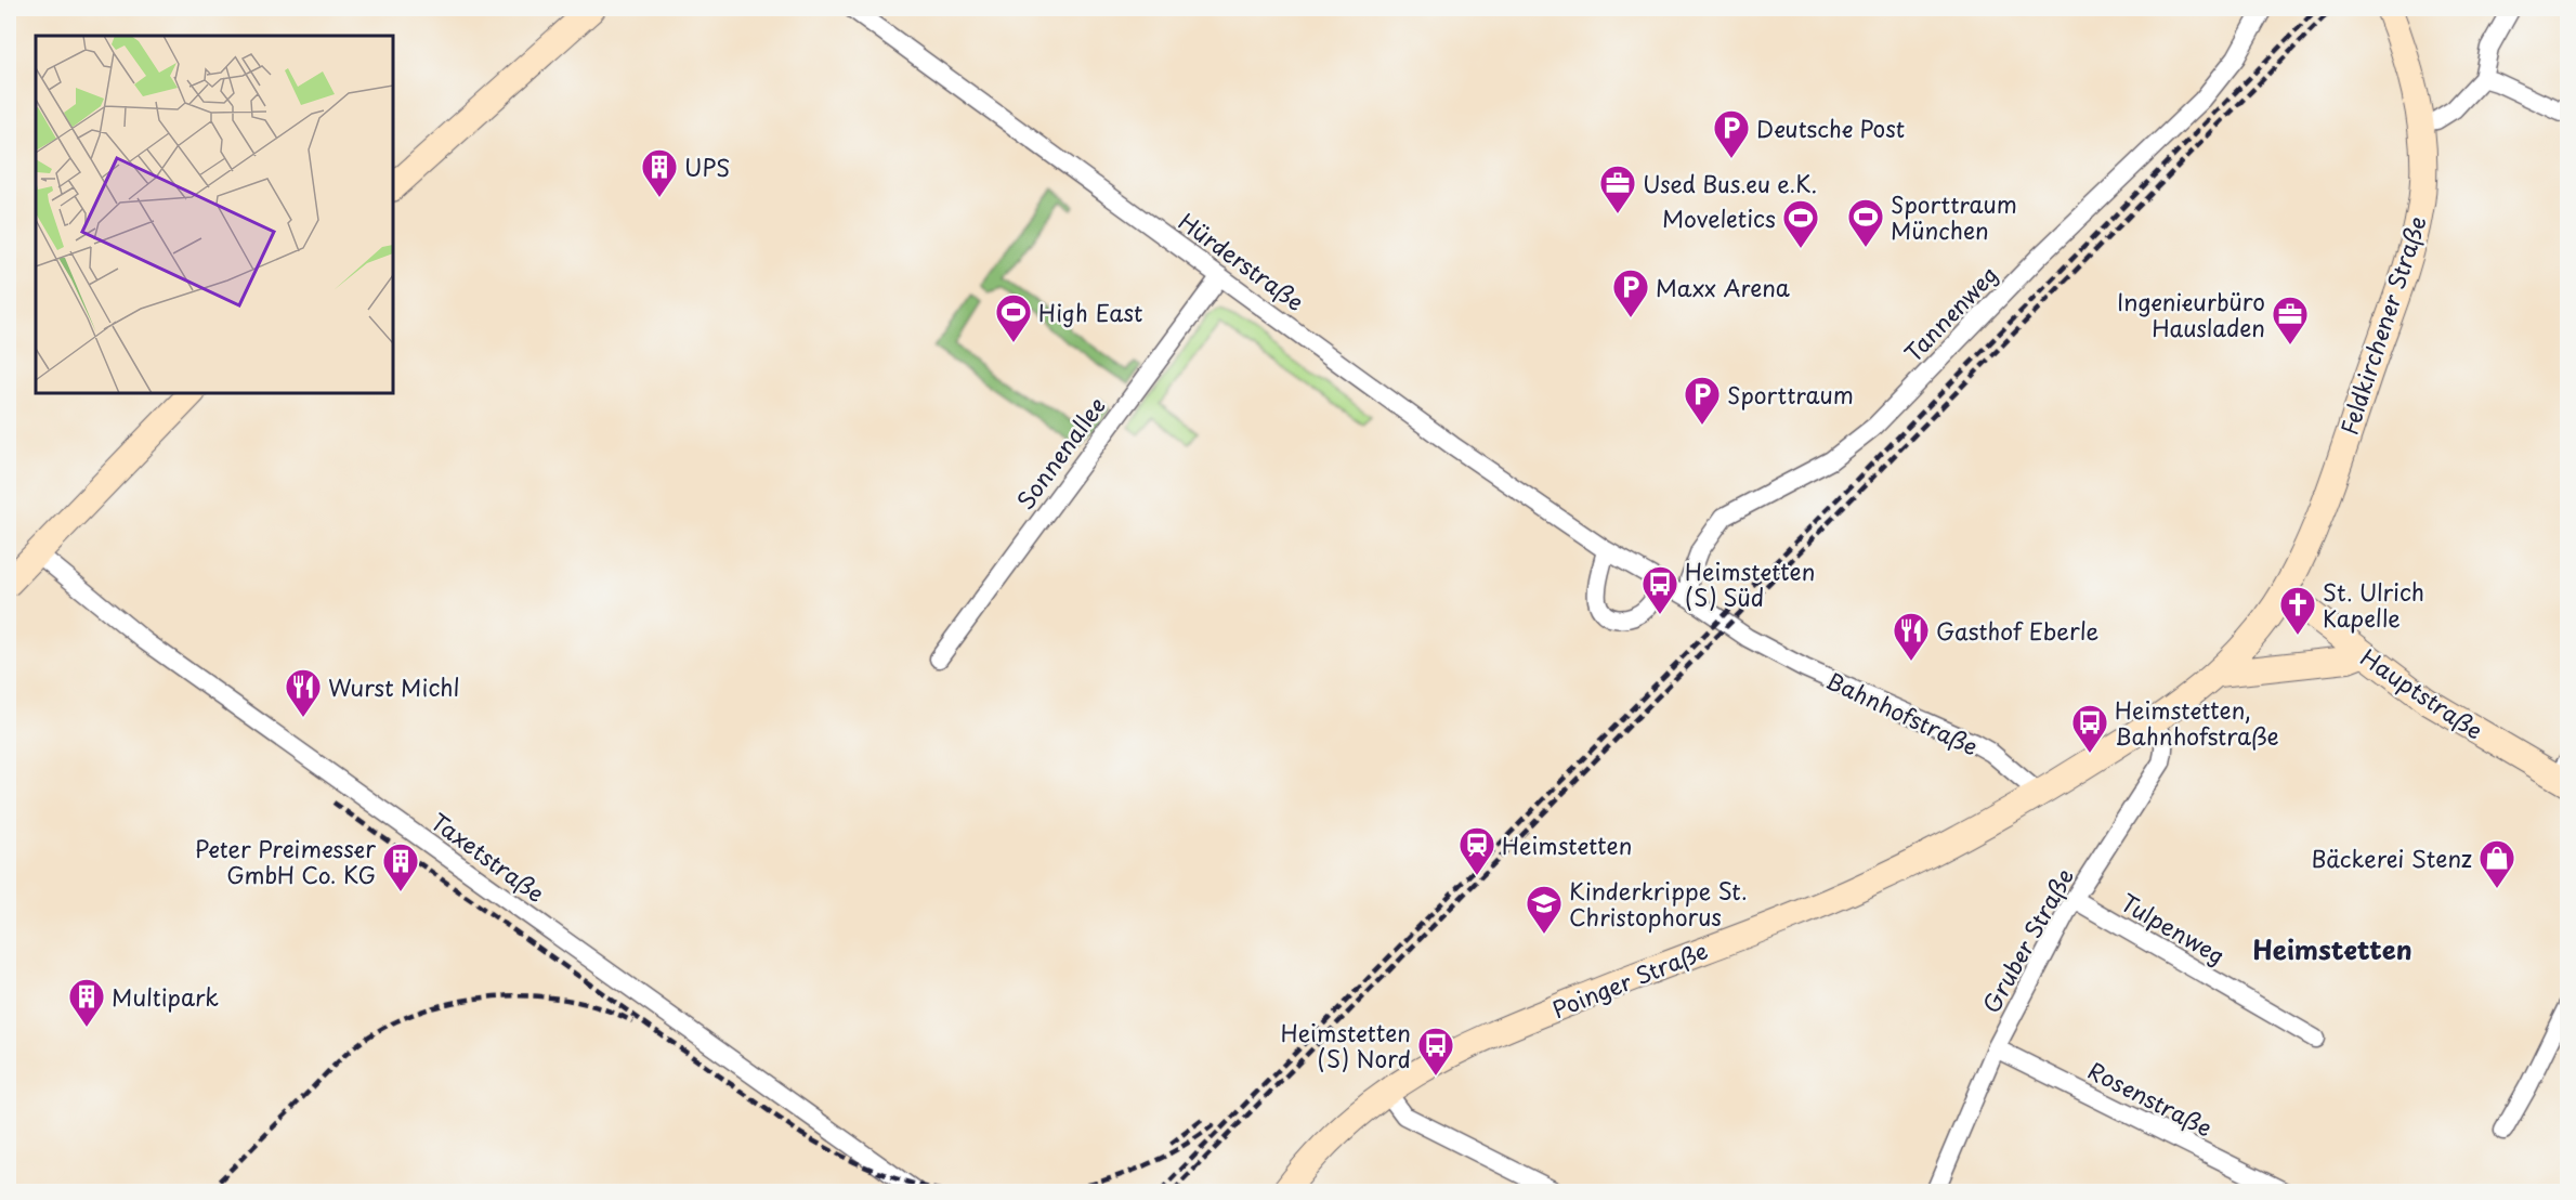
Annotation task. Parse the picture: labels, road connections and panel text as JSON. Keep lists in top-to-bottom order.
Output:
{
  "streets": {
    "street": [
      "Hürderstraße",
      "Tannenweg",
      "Feldkirchener Straße",
      "Sonnenallee",
      "Hauptstraße",
      "Bahnhofstraße",
      "Taxetstraße",
      "Tulpenweg",
      "Gruber Straße",
      "Poinger Straße",
      "Rosenstraße"
    ]
  },
  "crossings": [
    ["Hürderstraße", "Tannenweg"],
    ["Hürderstraße", "Sonnenallee"],
    ["Hürderstraße", "Bahnhofstraße"],
    ["Tannenweg", "Bahnhofstraße"],
    ["Feldkirchener Straße", "Hauptstraße"],
    ["Bahnhofstraße", "Poinger Straße"],
    ["Tulpenweg", "Gruber Straße"],
    ["Gruber Straße", "Rosenstraße"]
  ],
  "districts": ["Heimstetten"],
  "places": {
    "parking": ["Deutsche Post", "Maxx Arena", "Sporttraum"],
    "building": ["UPS", "Peter Preimesser GmbH Co. KG", "Multipark"],
    "office": ["Used Bus.eu e.K.", "Ingenieurbüro Hausladen"],
    "sports": ["Sporttraum München", "Moveletics", "High East"],
    "bus stop": ["Heimstetten (S) Süd", "Heimstetten, Bahnhofstraße", "Heimstetten (S) Nord"],
    "church": ["St. Ulrich Kapelle"],
    "restaurant": ["Gasthof Eberle", "Wurst Michl"],
    "station": ["Heimstetten"],
    "shop": ["Bäckerei Stenz"],
    "school or university": ["Kinderkrippe St. Christophorus"]
  }
}
